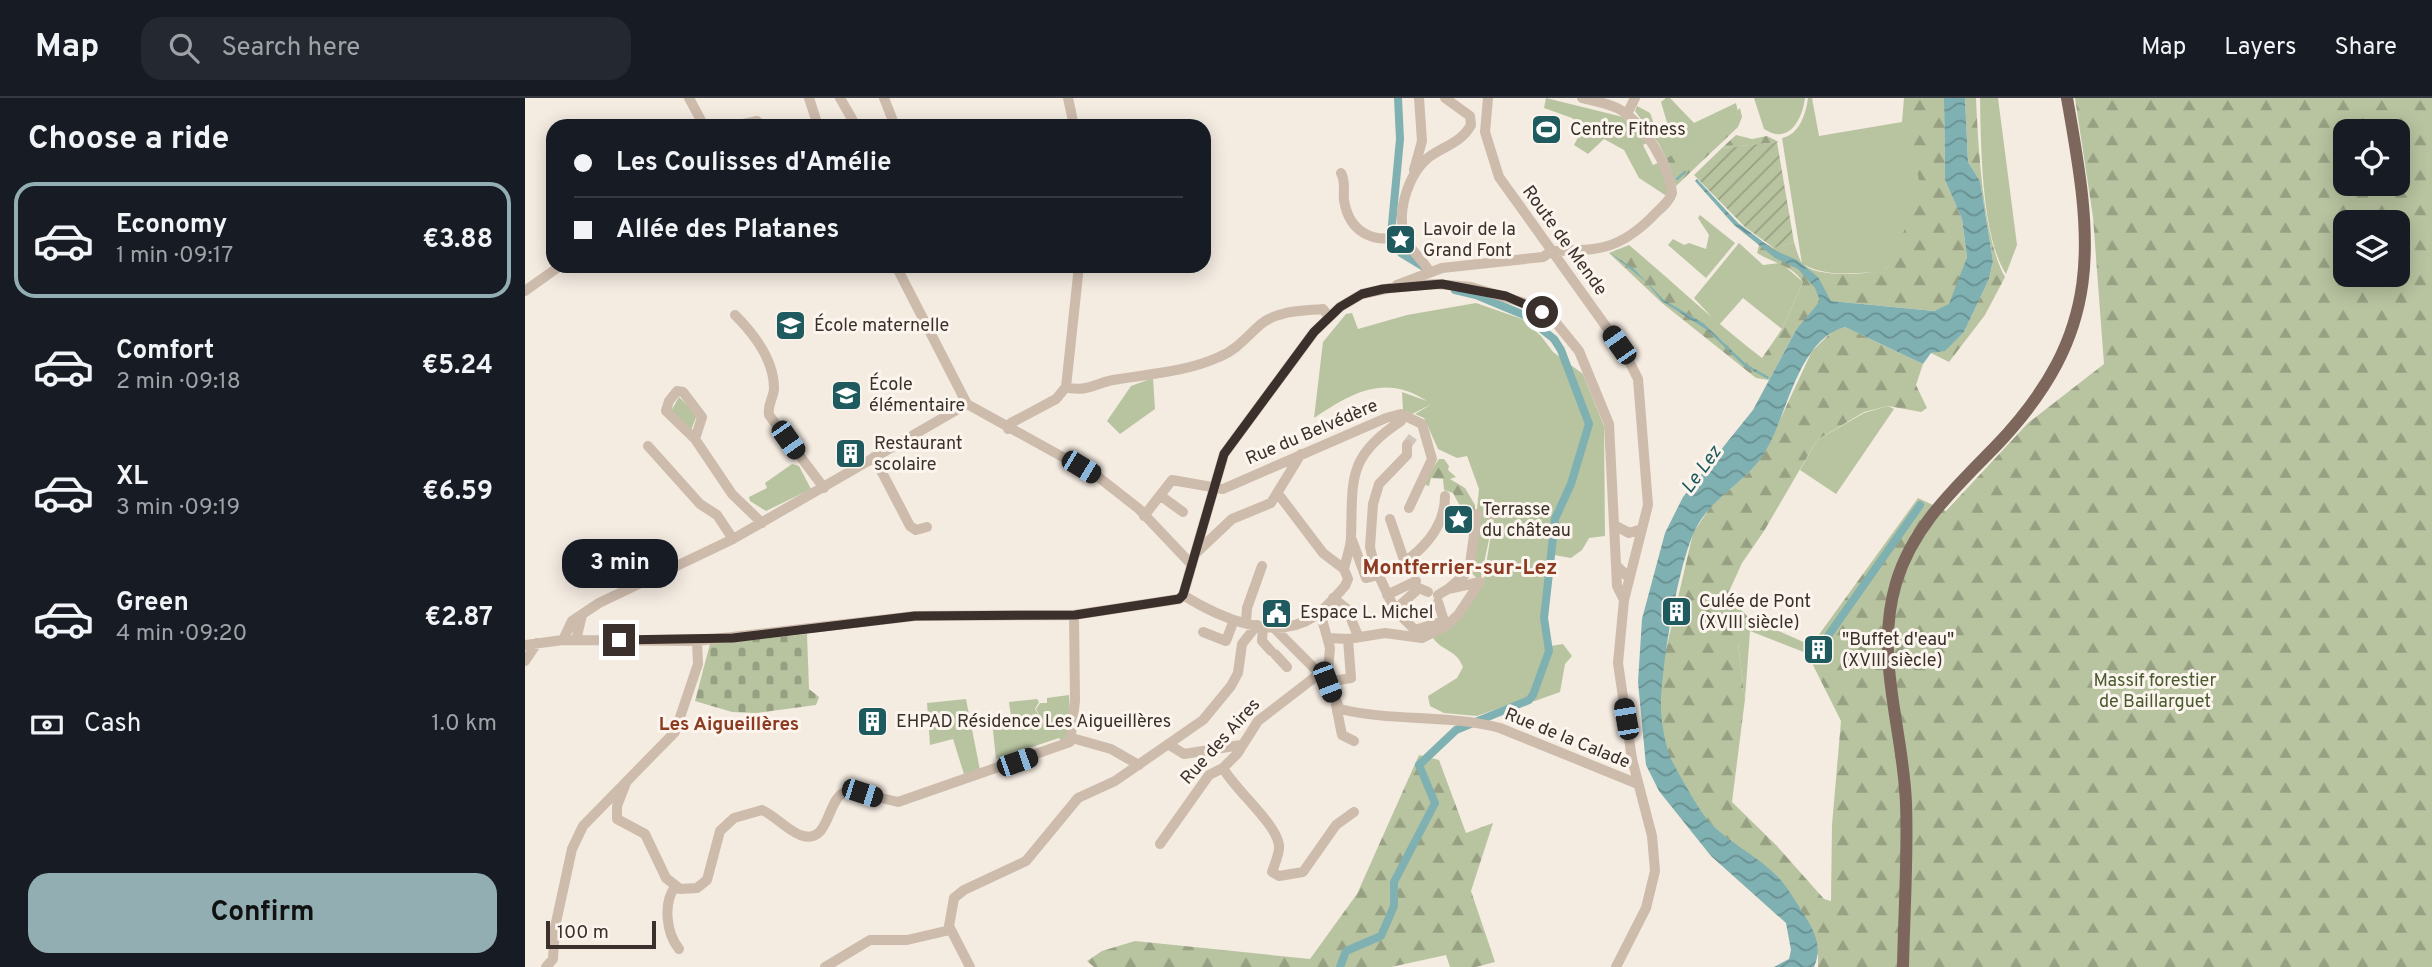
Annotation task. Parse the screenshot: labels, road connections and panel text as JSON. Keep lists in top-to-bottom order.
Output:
{
  "streets": {
    "street": [
      "Route de Mende",
      "Rue du Belvédère",
      "Rue de la Calade",
      "Rue des Aires"
    ]
  },
  "crossings": [
    ["Route de Mende", "Rue de la Calade"]
  ],
  "districts": ["Montferrier-sur-Lez", "Les Aigueillères"],
  "water": ["Le Lez"],
  "parks": ["Massif forestier de Baillarguet"],
  "places": {
    "sports": ["Centre Fitness"],
    "place": ["Lavoir de la Grand Font", "Terrasse du château"],
    "school or university": ["École maternelle", "École élémentaire"],
    "building": [
      "Restaurant scolaire",
      "Culée de Pont (XVIII siècle)",
      "\"Buffet d'eau\" (XVIII siècle)",
      "EHPAD Résidence Les Aigueillères"
    ],
    "public building": ["Espace L. Michel"]
  },
  "scale_bar": "100 m",
  "page": {
    "header": "Map",
    "search": "Search here",
    "nav": ["Map", "Layers", "Share"],
    "heading": "Choose a ride",
    "banner": ["Les Coulisses d'Amélie", "Allée des Platanes"],
    "list": [
      {
        "name": "Economy",
        "note": "1 min · 09:17",
        "value": "€3.88"
      },
      {
        "name": "Comfort",
        "note": "2 min · 09:18",
        "value": "€5.24"
      },
      {
        "name": "XL",
        "note": "3 min · 09:19",
        "value": "€6.59"
      },
      {
        "name": "Green",
        "note": "4 min · 09:20",
        "value": "€2.87"
      }
    ],
    "bubble": "3 min",
    "pay": ["Cash", "1.0 km"],
    "buttons": "Confirm",
    "scale": "100 m"
  }
}
